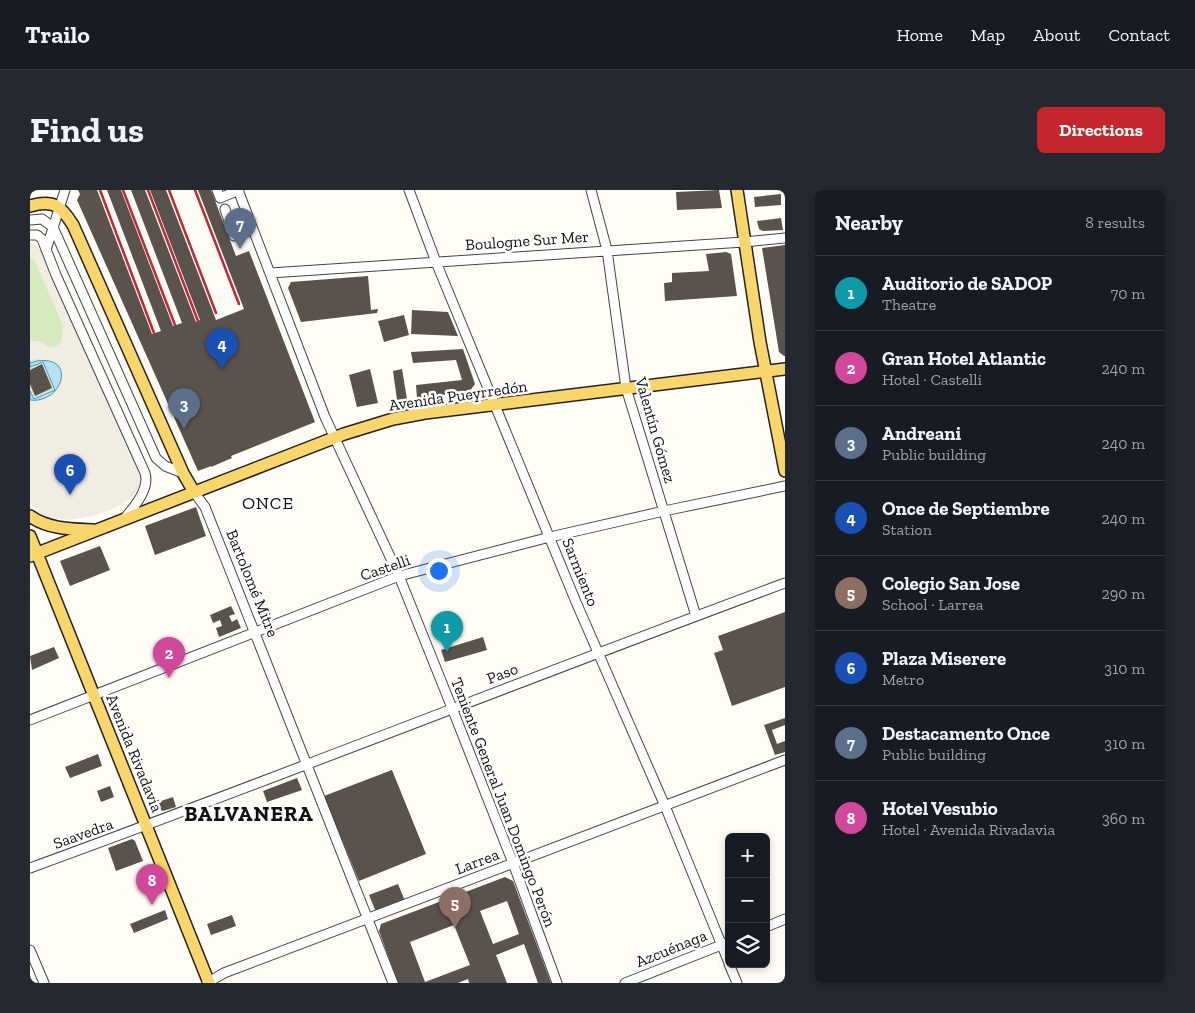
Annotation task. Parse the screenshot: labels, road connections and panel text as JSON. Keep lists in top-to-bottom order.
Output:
{
  "streets": {
    "main road": ["Avenida Pueyrredón", "Bartolomé Mitre", "Avenida Rivadavia"],
    "street": [
      "Boulogne Sur Mer",
      "Valentín Gómez",
      "Castelli",
      "Sarmiento",
      "Paso",
      "Teniente General Juan Domingo Perón",
      "Saavedra",
      "Larrea",
      "Azcuénaga"
    ]
  },
  "crossings": [
    ["Boulogne Sur Mer", "Valentín Gómez"],
    ["Boulogne Sur Mer", "Sarmiento"],
    ["Boulogne Sur Mer", "Teniente General Juan Domingo Perón"],
    ["Avenida Pueyrredón", "Valentín Gómez"],
    ["Avenida Pueyrredón", "Sarmiento"],
    ["Avenida Pueyrredón", "Bartolomé Mitre"],
    ["Avenida Pueyrredón", "Avenida Rivadavia"],
    ["Avenida Pueyrredón", "Teniente General Juan Domingo Perón"],
    ["Valentín Gómez", "Castelli"],
    ["Valentín Gómez", "Paso"],
    ["Castelli", "Sarmiento"],
    ["Castelli", "Bartolomé Mitre"],
    ["Castelli", "Avenida Rivadavia"],
    ["Castelli", "Teniente General Juan Domingo Perón"],
    ["Sarmiento", "Paso"],
    ["Sarmiento", "Larrea"],
    ["Sarmiento", "Azcuénaga"],
    ["Bartolomé Mitre", "Paso"],
    ["Bartolomé Mitre", "Larrea"],
    ["Paso", "Avenida Rivadavia"],
    ["Paso", "Teniente General Juan Domingo Perón"],
    ["Paso", "Saavedra"],
    ["Avenida Rivadavia", "Saavedra"],
    ["Avenida Rivadavia", "Larrea"],
    ["Teniente General Juan Domingo Perón", "Larrea"]
  ],
  "districts": ["ONCE", "BALVANERA"],
  "page": {
    "header": "Trailo",
    "nav": [
      "Home",
      "Map",
      "About",
      "Contact"
    ],
    "buttons": "Directions",
    "title": "Find us",
    "heading": ["Nearby", "8 results"],
    "pins": [
      "7",
      "4",
      "3",
      "6",
      "1",
      "2",
      "8",
      "5"
    ],
    "list": [
      {
        "mark": "1",
        "name": "Auditorio de SADOP",
        "note": "Theatre",
        "value": "70 m"
      },
      {
        "mark": "2",
        "name": "Gran Hotel Atlantic",
        "note": "Hotel · Castelli",
        "value": "240 m"
      },
      {
        "mark": "3",
        "name": "Andreani",
        "note": "Public building",
        "value": "240 m"
      },
      {
        "mark": "4",
        "name": "Once de Septiembre",
        "note": "Station",
        "value": "240 m"
      },
      {
        "mark": "5",
        "name": "Colegio San Jose",
        "note": "School · Larrea",
        "value": "290 m"
      },
      {
        "mark": "6",
        "name": "Plaza Miserere",
        "note": "Metro",
        "value": "310 m"
      },
      {
        "mark": "7",
        "name": "Destacamento Once",
        "note": "Public building",
        "value": "310 m"
      },
      {
        "mark": "8",
        "name": "Hotel Vesubio",
        "note": "Hotel · Avenida Rivadavia",
        "value": "360 m"
      }
    ],
    "map_buttons": ["+", "−"]
  }
}
